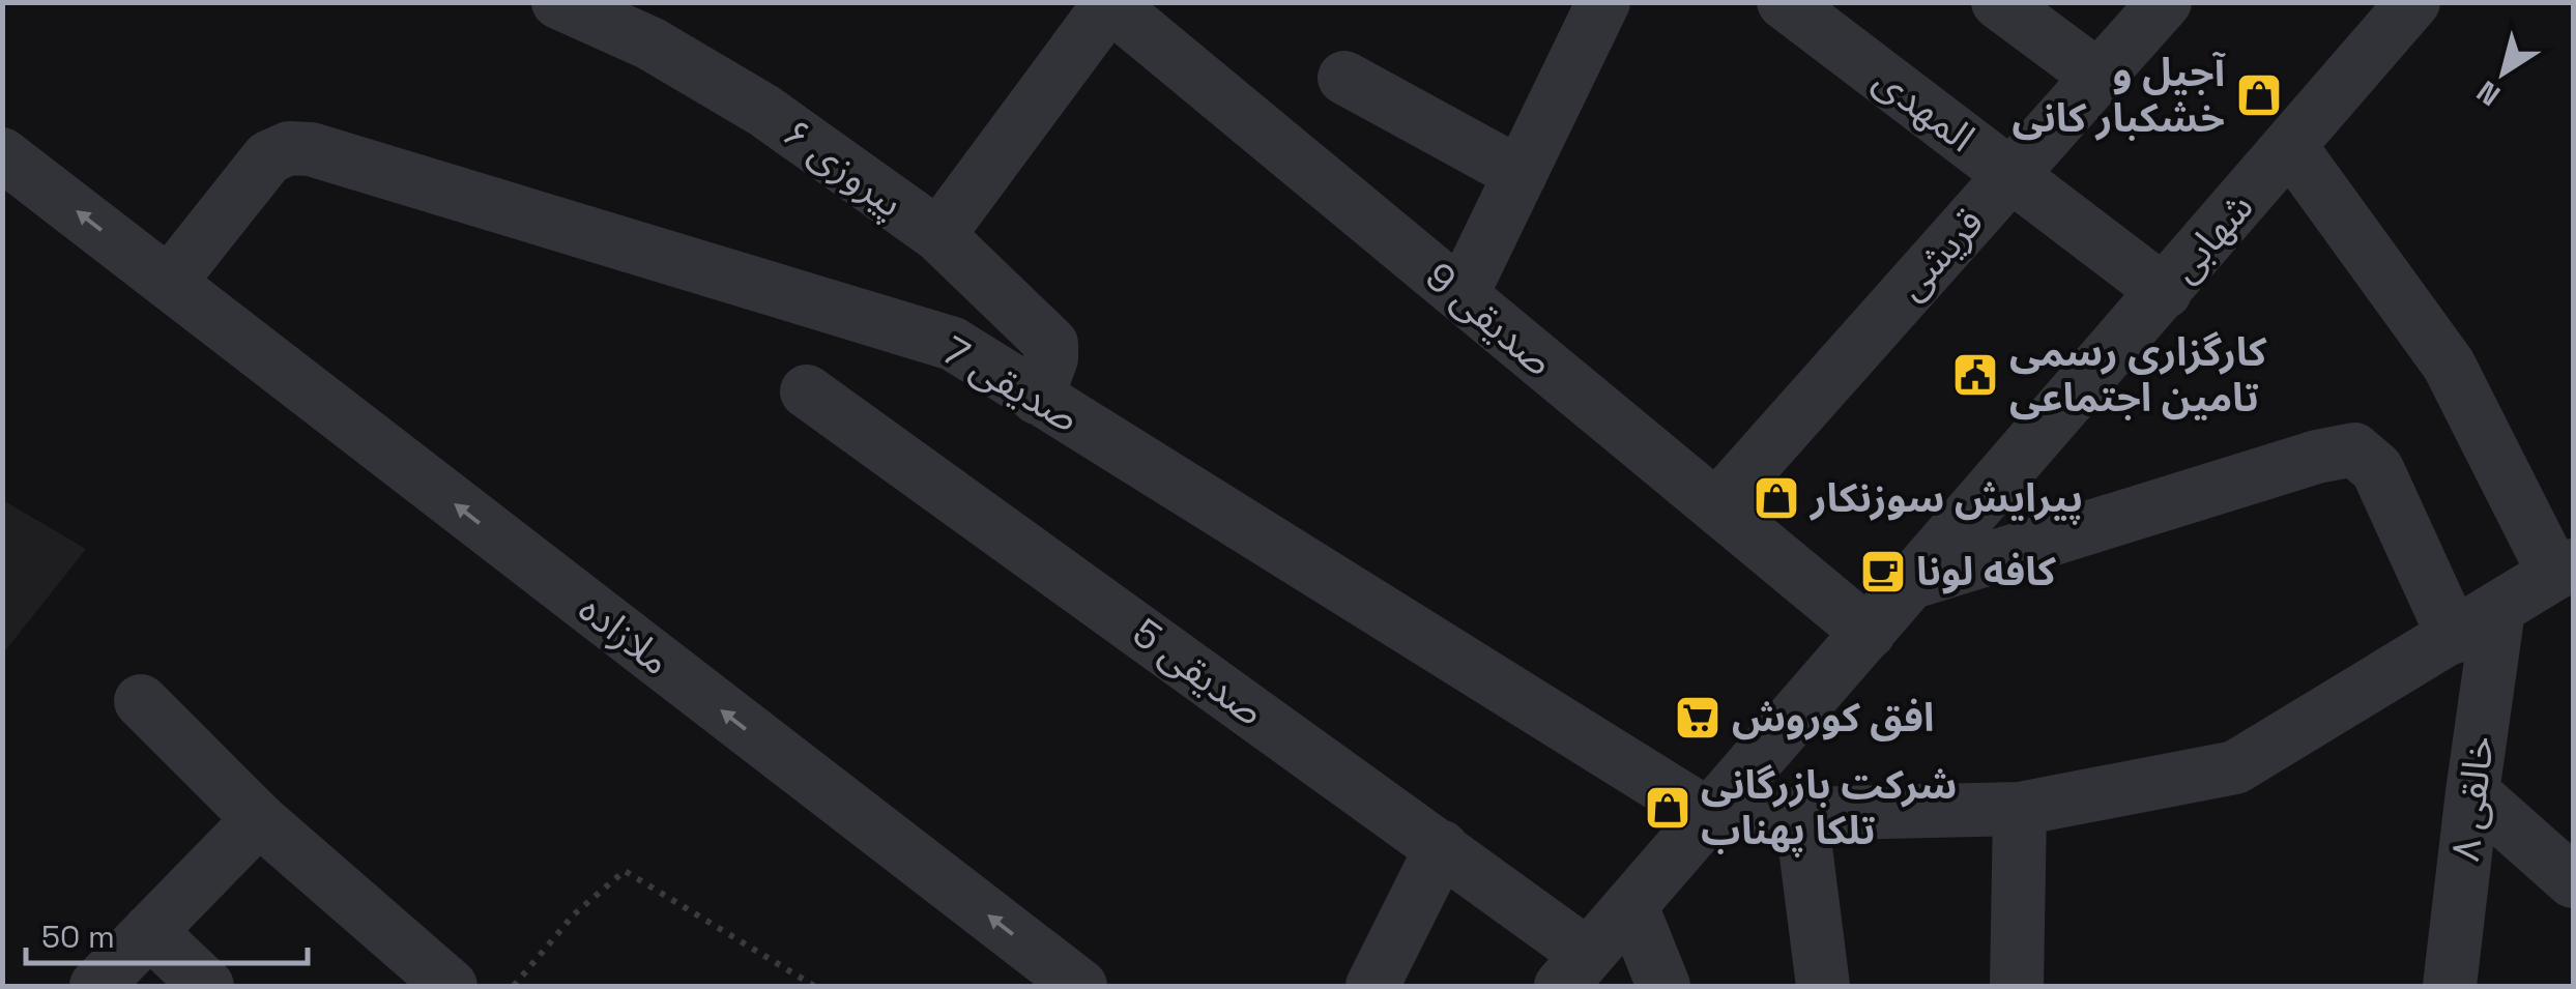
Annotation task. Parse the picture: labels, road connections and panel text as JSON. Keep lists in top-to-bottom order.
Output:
{
  "streets": {
    "street": [
      "المهدی",
      "پیروزی ۶",
      "شهابی",
      "قریشی",
      "صدیقی 9",
      "صدیقی 7",
      "ملازاده",
      "صدیقی 5",
      "خالقی ۸"
    ]
  },
  "crossings": [
    ["المهدی", "شهابی"],
    ["المهدی", "قریشی"],
    ["پیروزی ۶", "صدیقی 7"],
    ["شهابی", "صدیقی 9"],
    ["شهابی", "صدیقی 7"],
    ["شهابی", "صدیقی 5"],
    ["قریشی", "صدیقی 9"],
    ["صدیقی 7", "ملازاده"]
  ],
  "places": {
    "shop": ["آجیل و خشکبار کانی", "پیرایش سوزنکار", "شرکت بازرگانی تلکا پهناب"],
    "public building": ["کارگزاری رسمی تامین اجتماعی"],
    "cafe": ["کافه لونا"],
    "supermarket": ["افق کوروش"]
  },
  "scale_bar": "50 m",
  "north": "bottom left"
}
